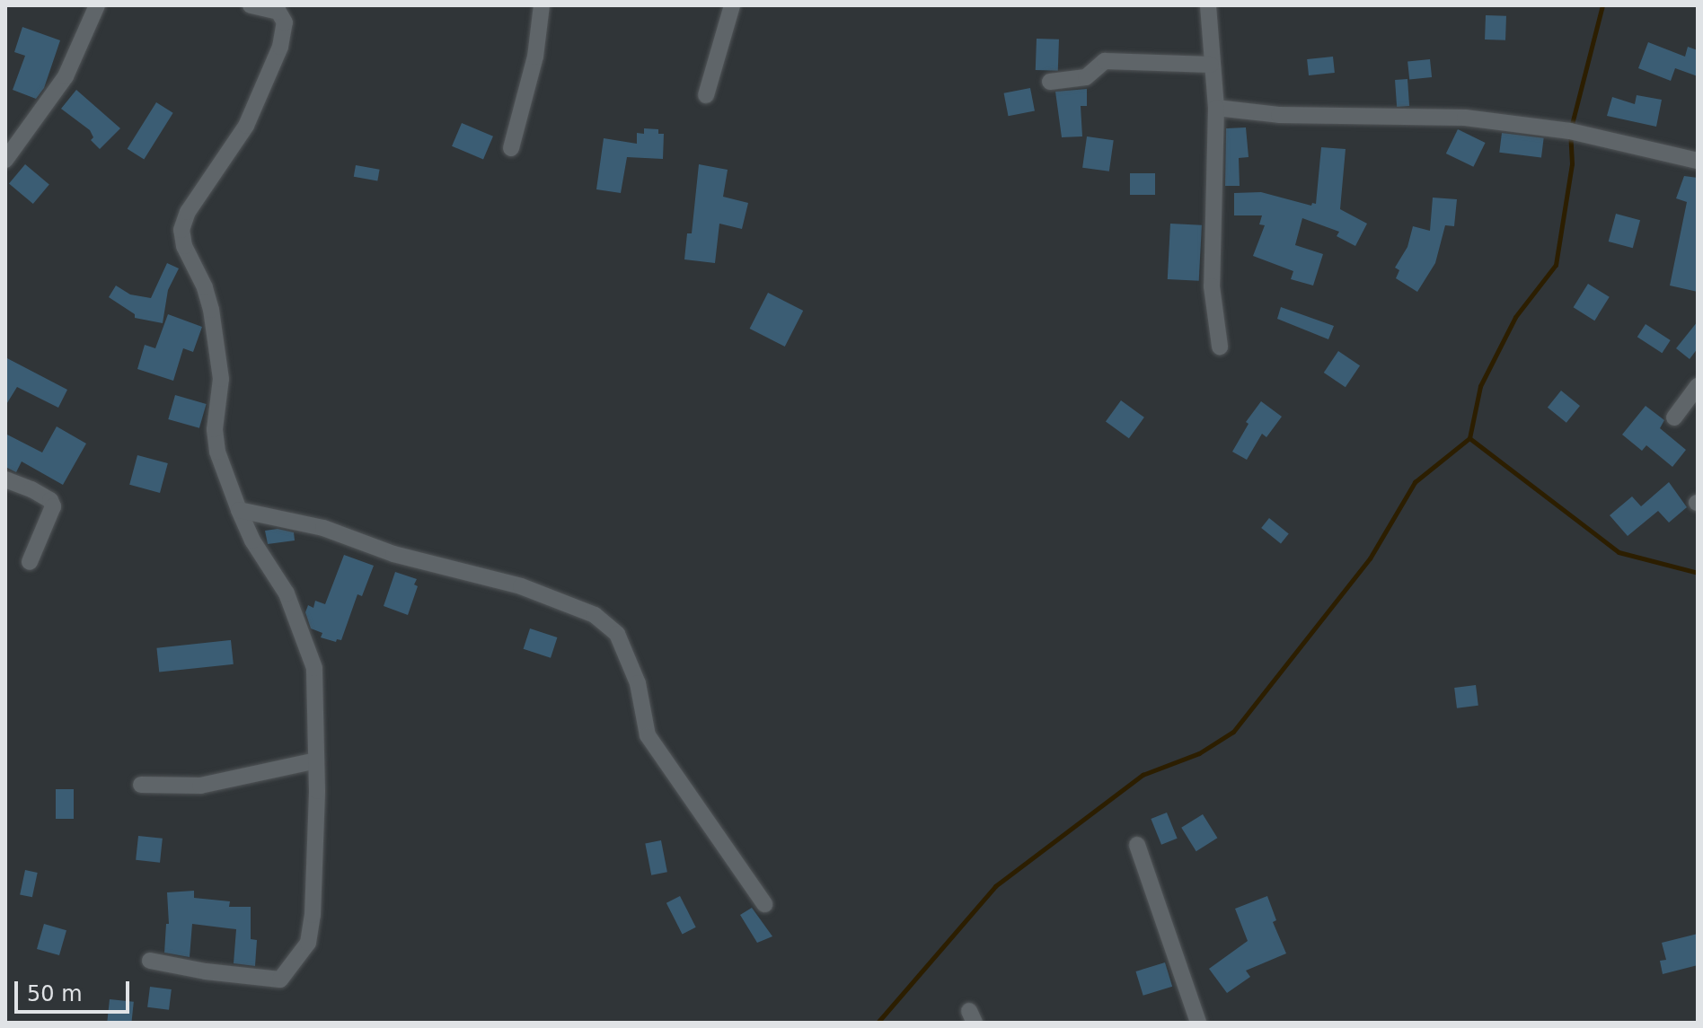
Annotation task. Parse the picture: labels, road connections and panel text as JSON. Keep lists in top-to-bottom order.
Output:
{
  "scale_bar": "50 m"
}
